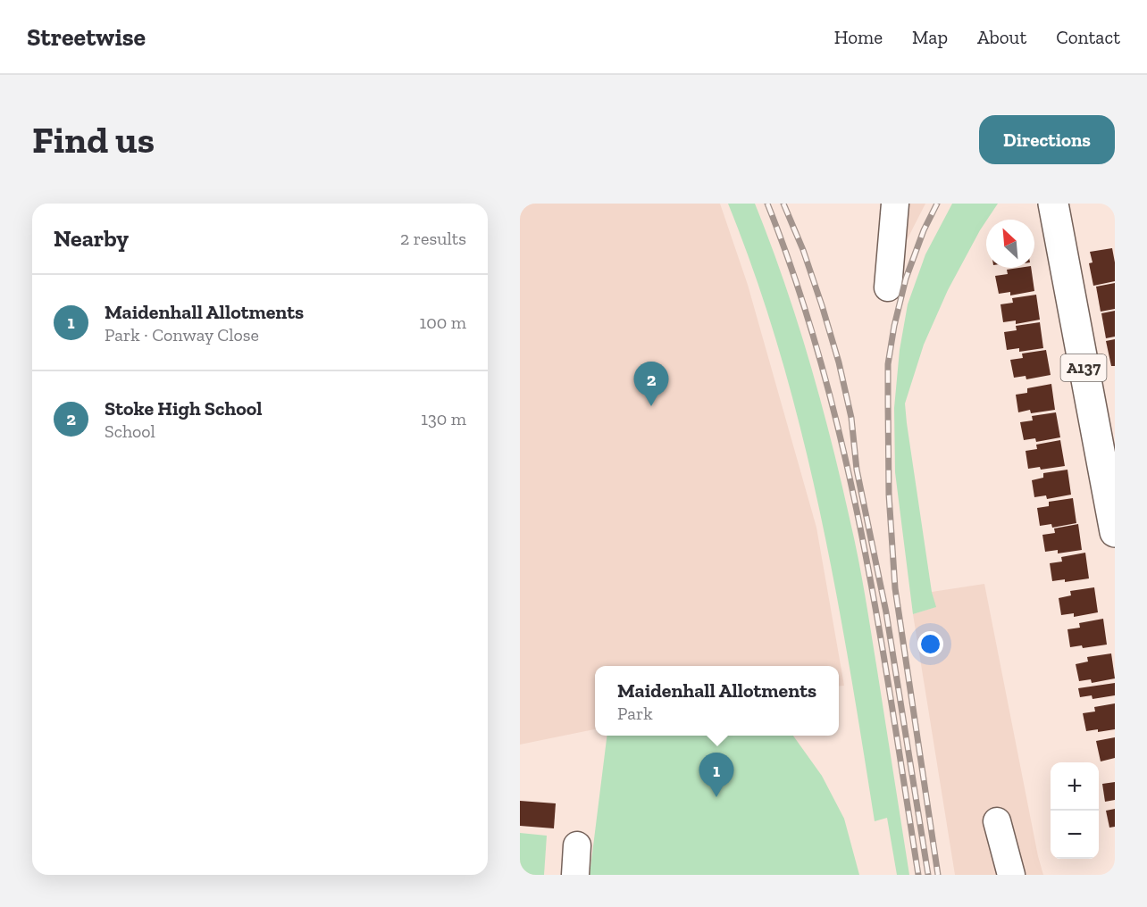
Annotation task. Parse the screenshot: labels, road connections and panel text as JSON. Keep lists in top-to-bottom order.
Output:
{
  "streets": {
    "main road": ["A137"]
  },
  "north": "top left",
  "page": {
    "header": "Streetwise",
    "nav": [
      "Home",
      "Map",
      "About",
      "Contact"
    ],
    "buttons": "Directions",
    "title": "Find us",
    "heading": ["Nearby", "2 results"],
    "list": [
      {
        "mark": "1",
        "name": "Maidenhall Allotments",
        "note": "Park · Conway Close",
        "value": "100 m"
      },
      {
        "mark": "2",
        "name": "Stoke High School",
        "note": "School",
        "value": "130 m"
      }
    ],
    "pins": ["2", "1"],
    "popup": ["Maidenhall Allotments", "Park"],
    "map_buttons": ["+", "−"]
  }
}
